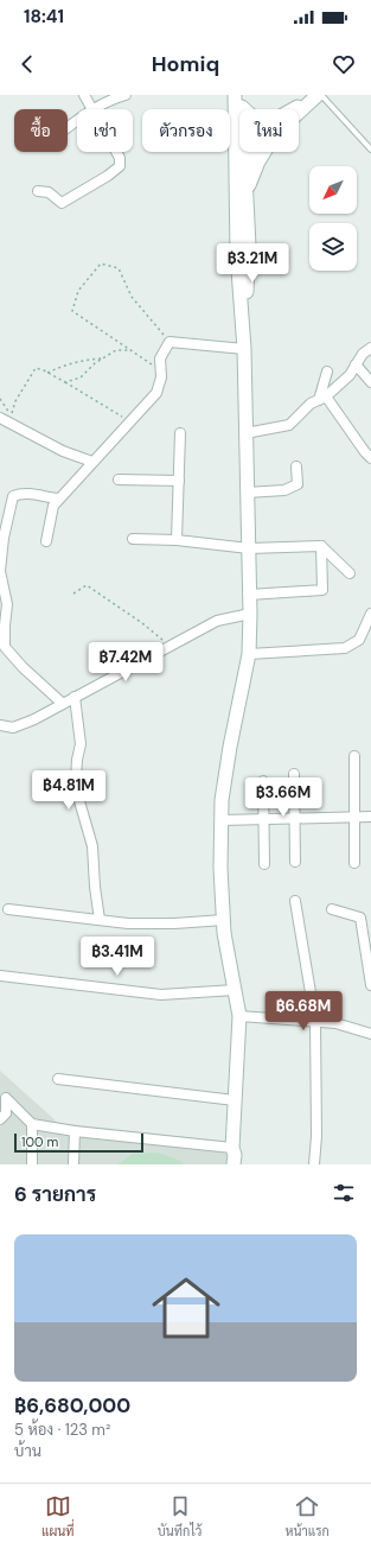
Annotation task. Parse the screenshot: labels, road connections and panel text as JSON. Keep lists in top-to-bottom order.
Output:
{
  "scale_bar": "100 m",
  "north": "bottom left",
  "page": {
    "status": "18:41",
    "header": "Homiq",
    "chip": [
      "ซื้อ",
      "เช่า",
      "ตัวกรอง",
      "ใหม่"
    ],
    "price": [
      "฿3.21M",
      "฿7.42M",
      "฿4.81M",
      "฿3.66M",
      "฿3.41M",
      "฿6.68M"
    ],
    "scale": "100 m",
    "heading": "6 รายการ",
    "list": [
      {
        "name": "฿6,680,000",
        "note": "5 ห้อง · 123 m² · บ้าน"
      }
    ],
    "tabs": ["แผนที่", "บันทึกไว้", "หน้าแรก"]
  }
}
